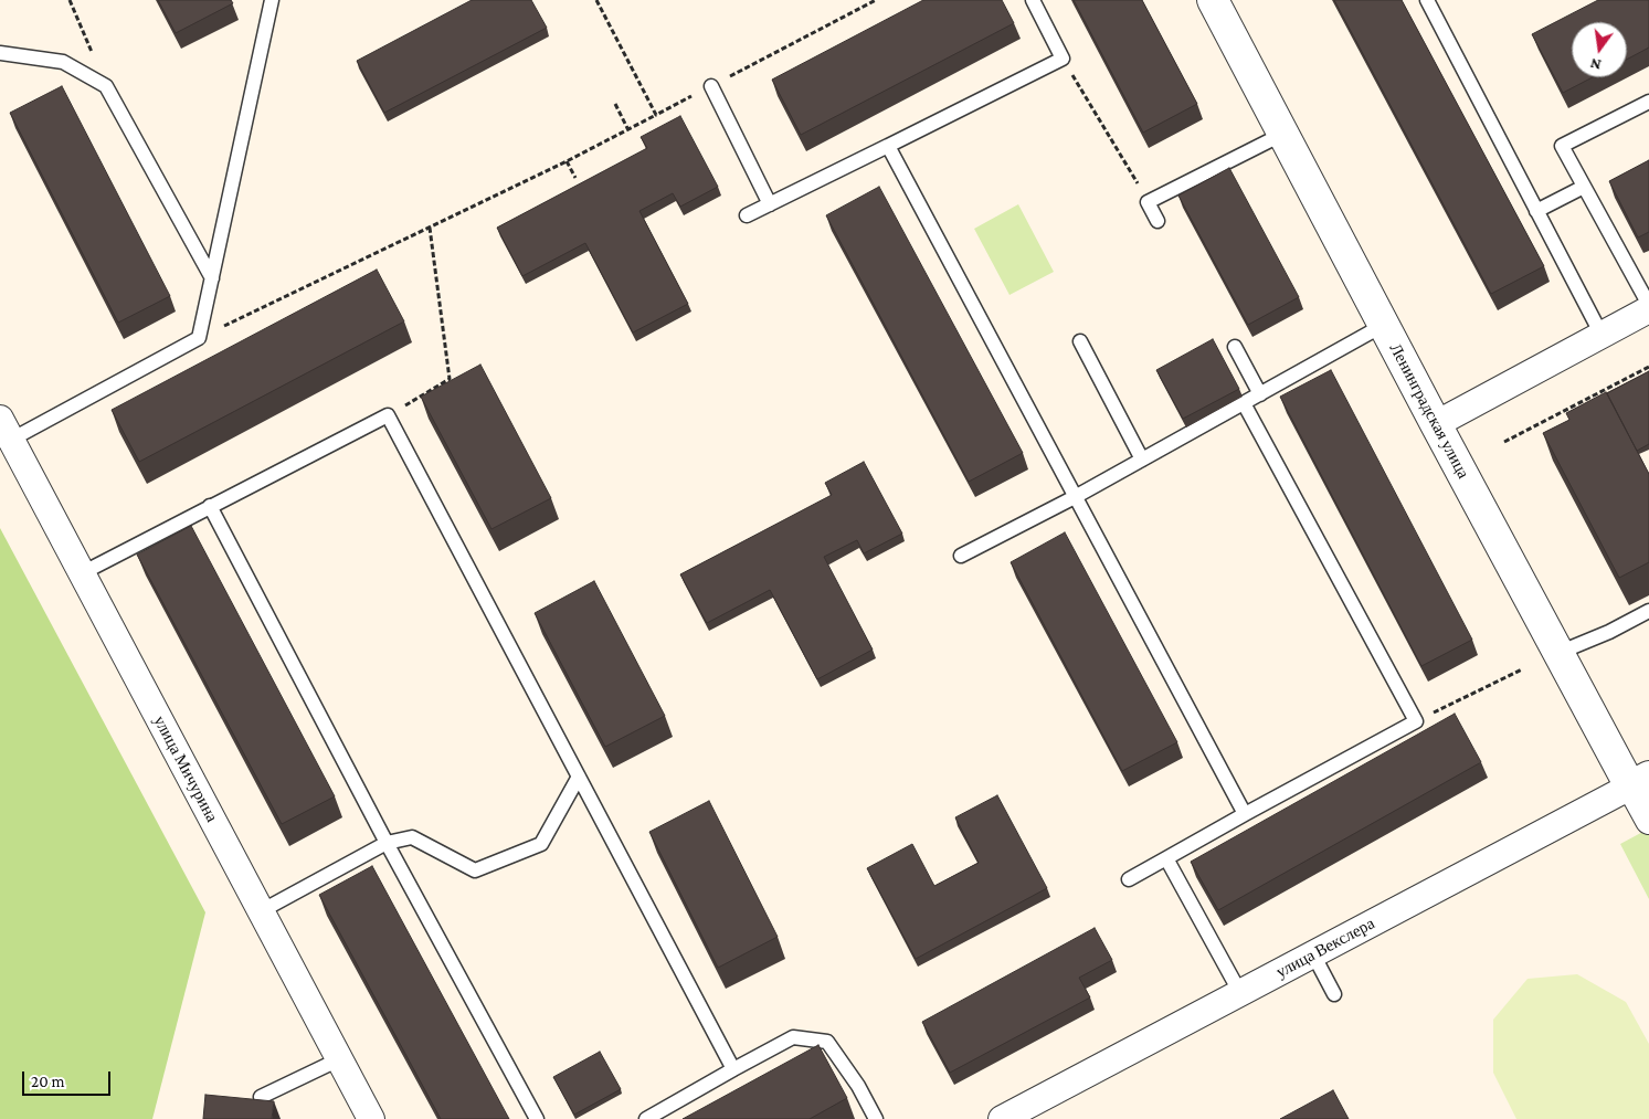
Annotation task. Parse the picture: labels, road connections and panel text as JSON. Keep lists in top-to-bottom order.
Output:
{
  "streets": {
    "street": ["Ленинградская улица", "улица Мичурина", "улица Векслера"]
  },
  "crossings": [
    ["Ленинградская улица", "улица Векслера"]
  ],
  "scale_bar": "20 m",
  "north": "bottom"
}
